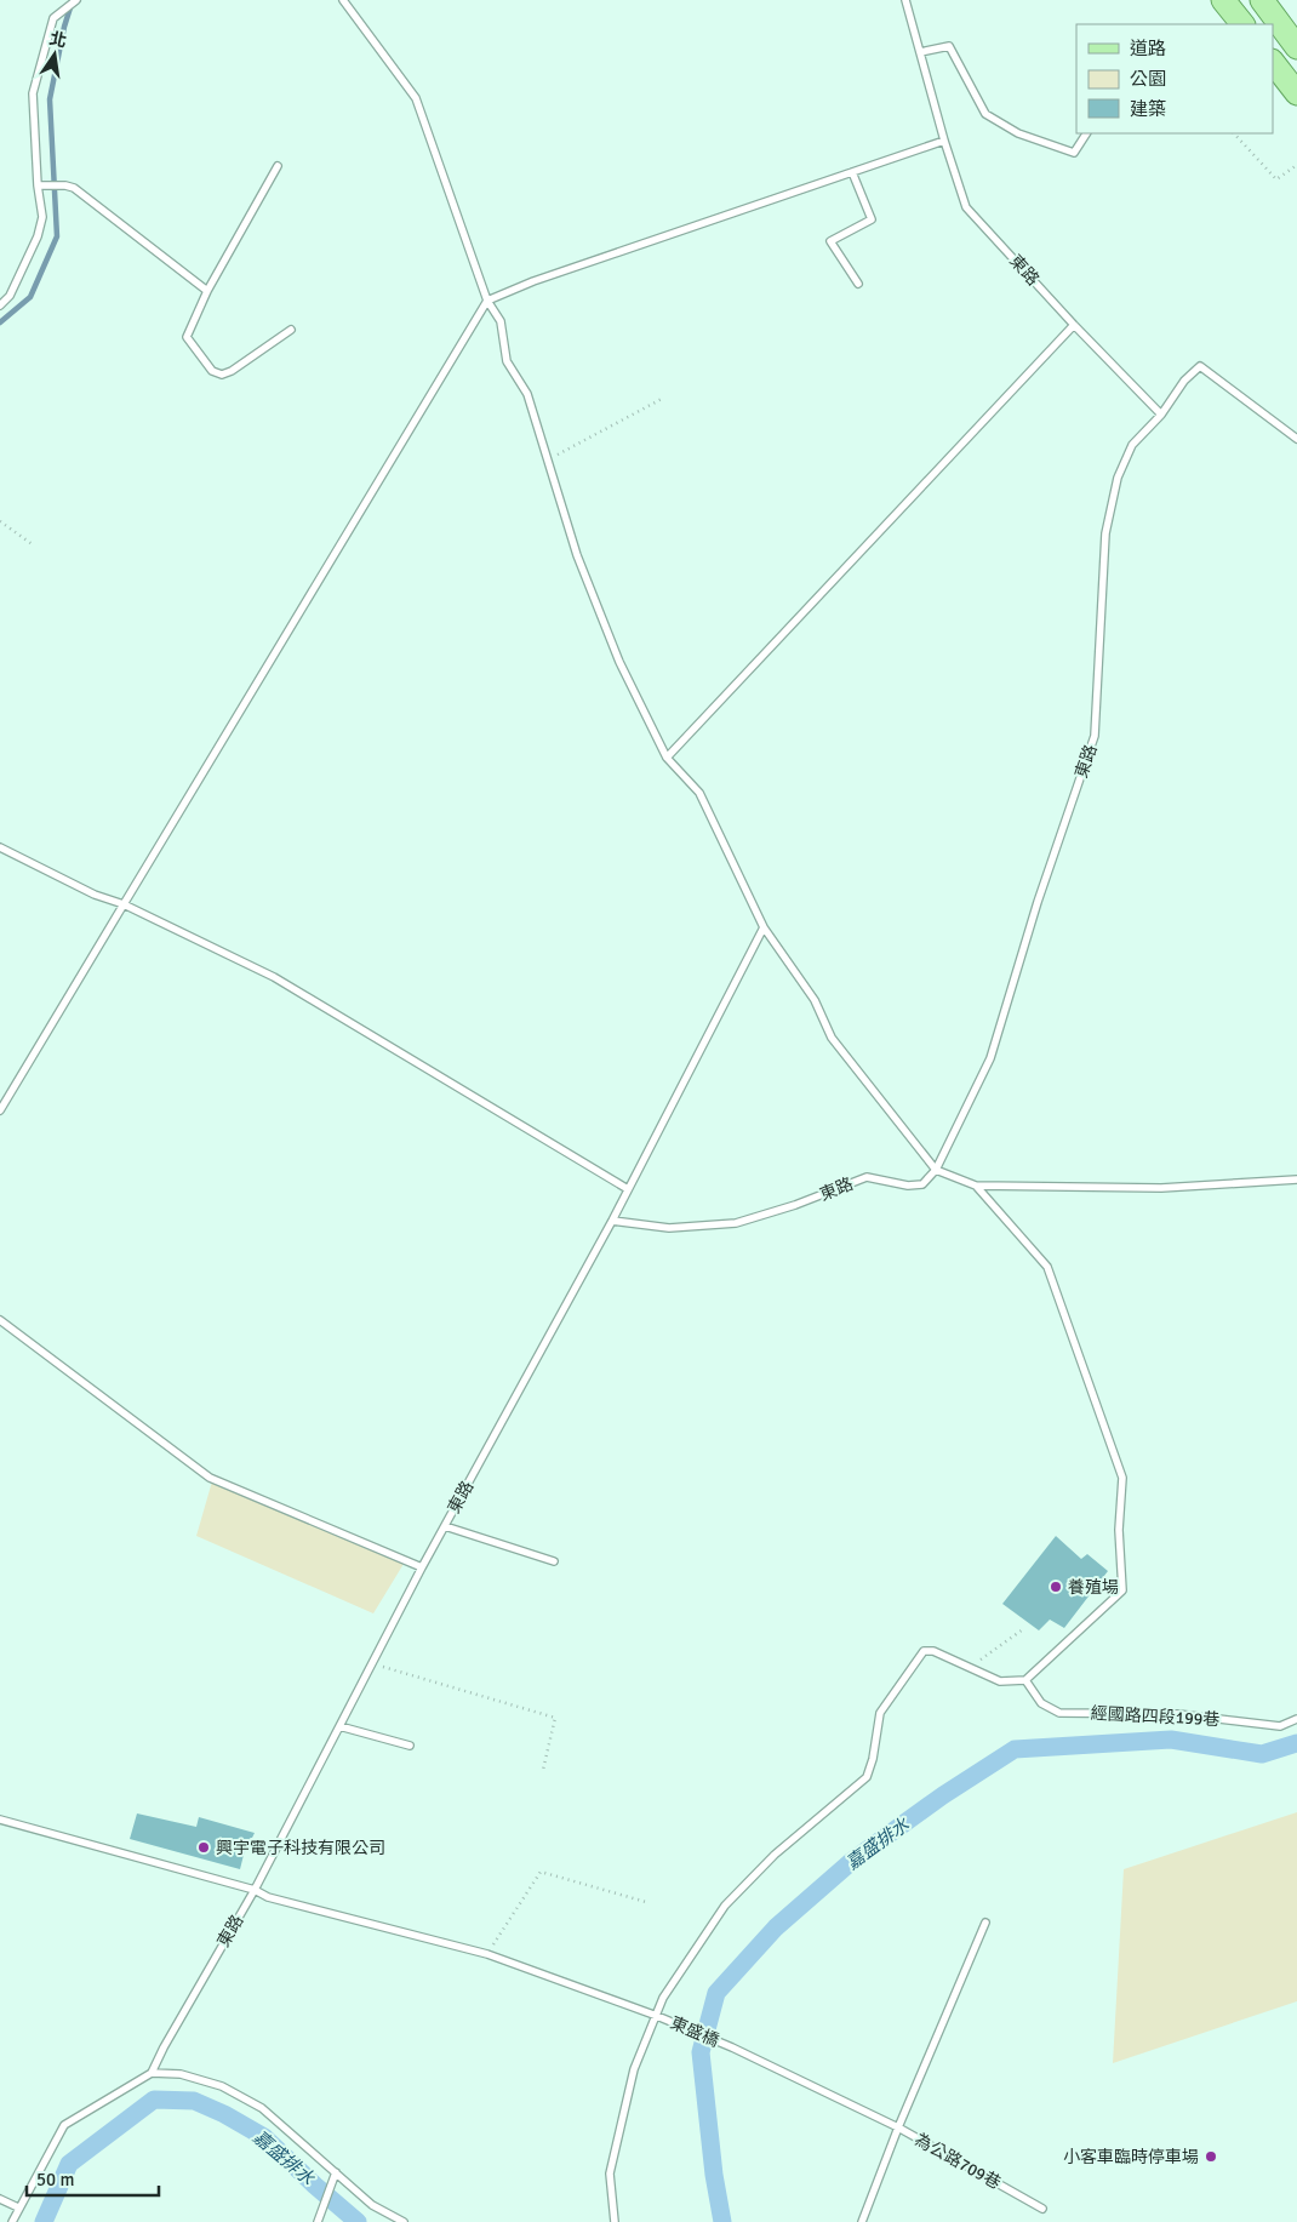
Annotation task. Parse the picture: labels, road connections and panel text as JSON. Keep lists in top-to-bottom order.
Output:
{
  "streets": {
    "lane": [
      "東路",
      "經國路四段199巷",
      "東盛橋",
      "為公路709巷"
    ]
  },
  "crossings": [
    ["東路", "東盛橋"],
    ["東盛橋", "為公路709巷"]
  ],
  "water": ["嘉盛排水"],
  "places": ["養殖場", "興宇電子科技有限公司", "小客車臨時停車場"],
  "legend": ["道路", "公園", "建築"],
  "scale_bar": "50 m",
  "north": "top"
}
